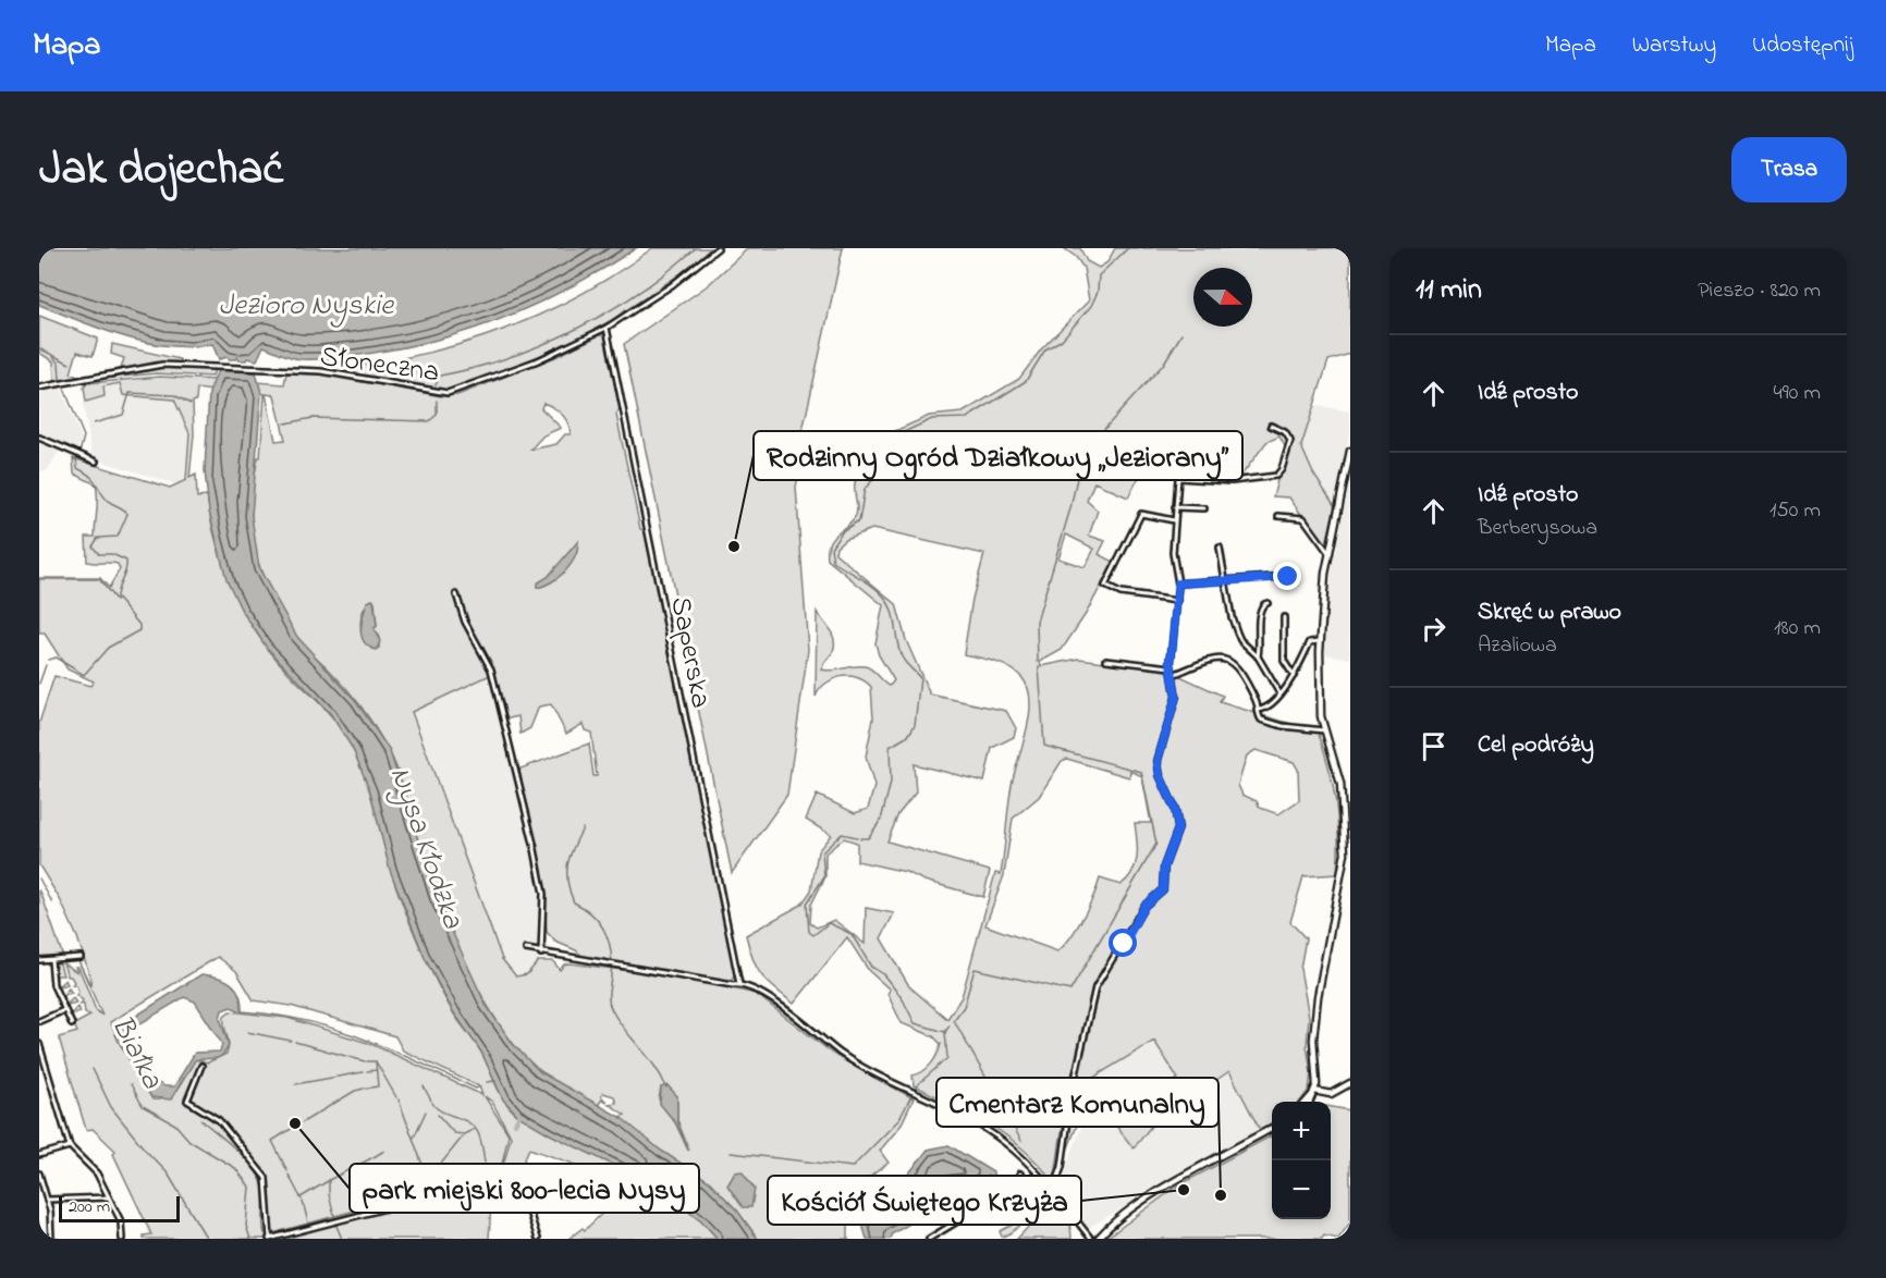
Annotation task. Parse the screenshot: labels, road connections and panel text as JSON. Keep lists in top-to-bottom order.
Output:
{
  "streets": {
    "street": ["Słoneczna", "Saperska"]
  },
  "crossings": [
    ["Słoneczna", "Saperska"]
  ],
  "water": ["Jezioro Nyskie", "Nysa Kłodzka", "Białka"],
  "places": [
    "Rodzinny Ogród Działkowy „Jeziorany”",
    "park miejski 800-lecia Nysy",
    "Kościół Świętego Krzyża",
    "Cmentarz Komunalny"
  ],
  "scale_bar": "200 m",
  "north": "right",
  "page": {
    "header": "Mapa",
    "nav": ["Mapa", "Warstwy", "Udostępnij"],
    "title": "Jak dojechać",
    "buttons": "Trasa",
    "heading": ["11 min", "Pieszo · 820 m"],
    "list": [
      ["Idź prosto", "490 m"],
      ["Idź prosto", "Berberysowa", "150 m"],
      ["Skręć w prawo", "Azaliowa", "180 m"],
      "Cel podróży"
    ],
    "map_buttons": ["+", "−"],
    "scale": "200 m"
  }
}
